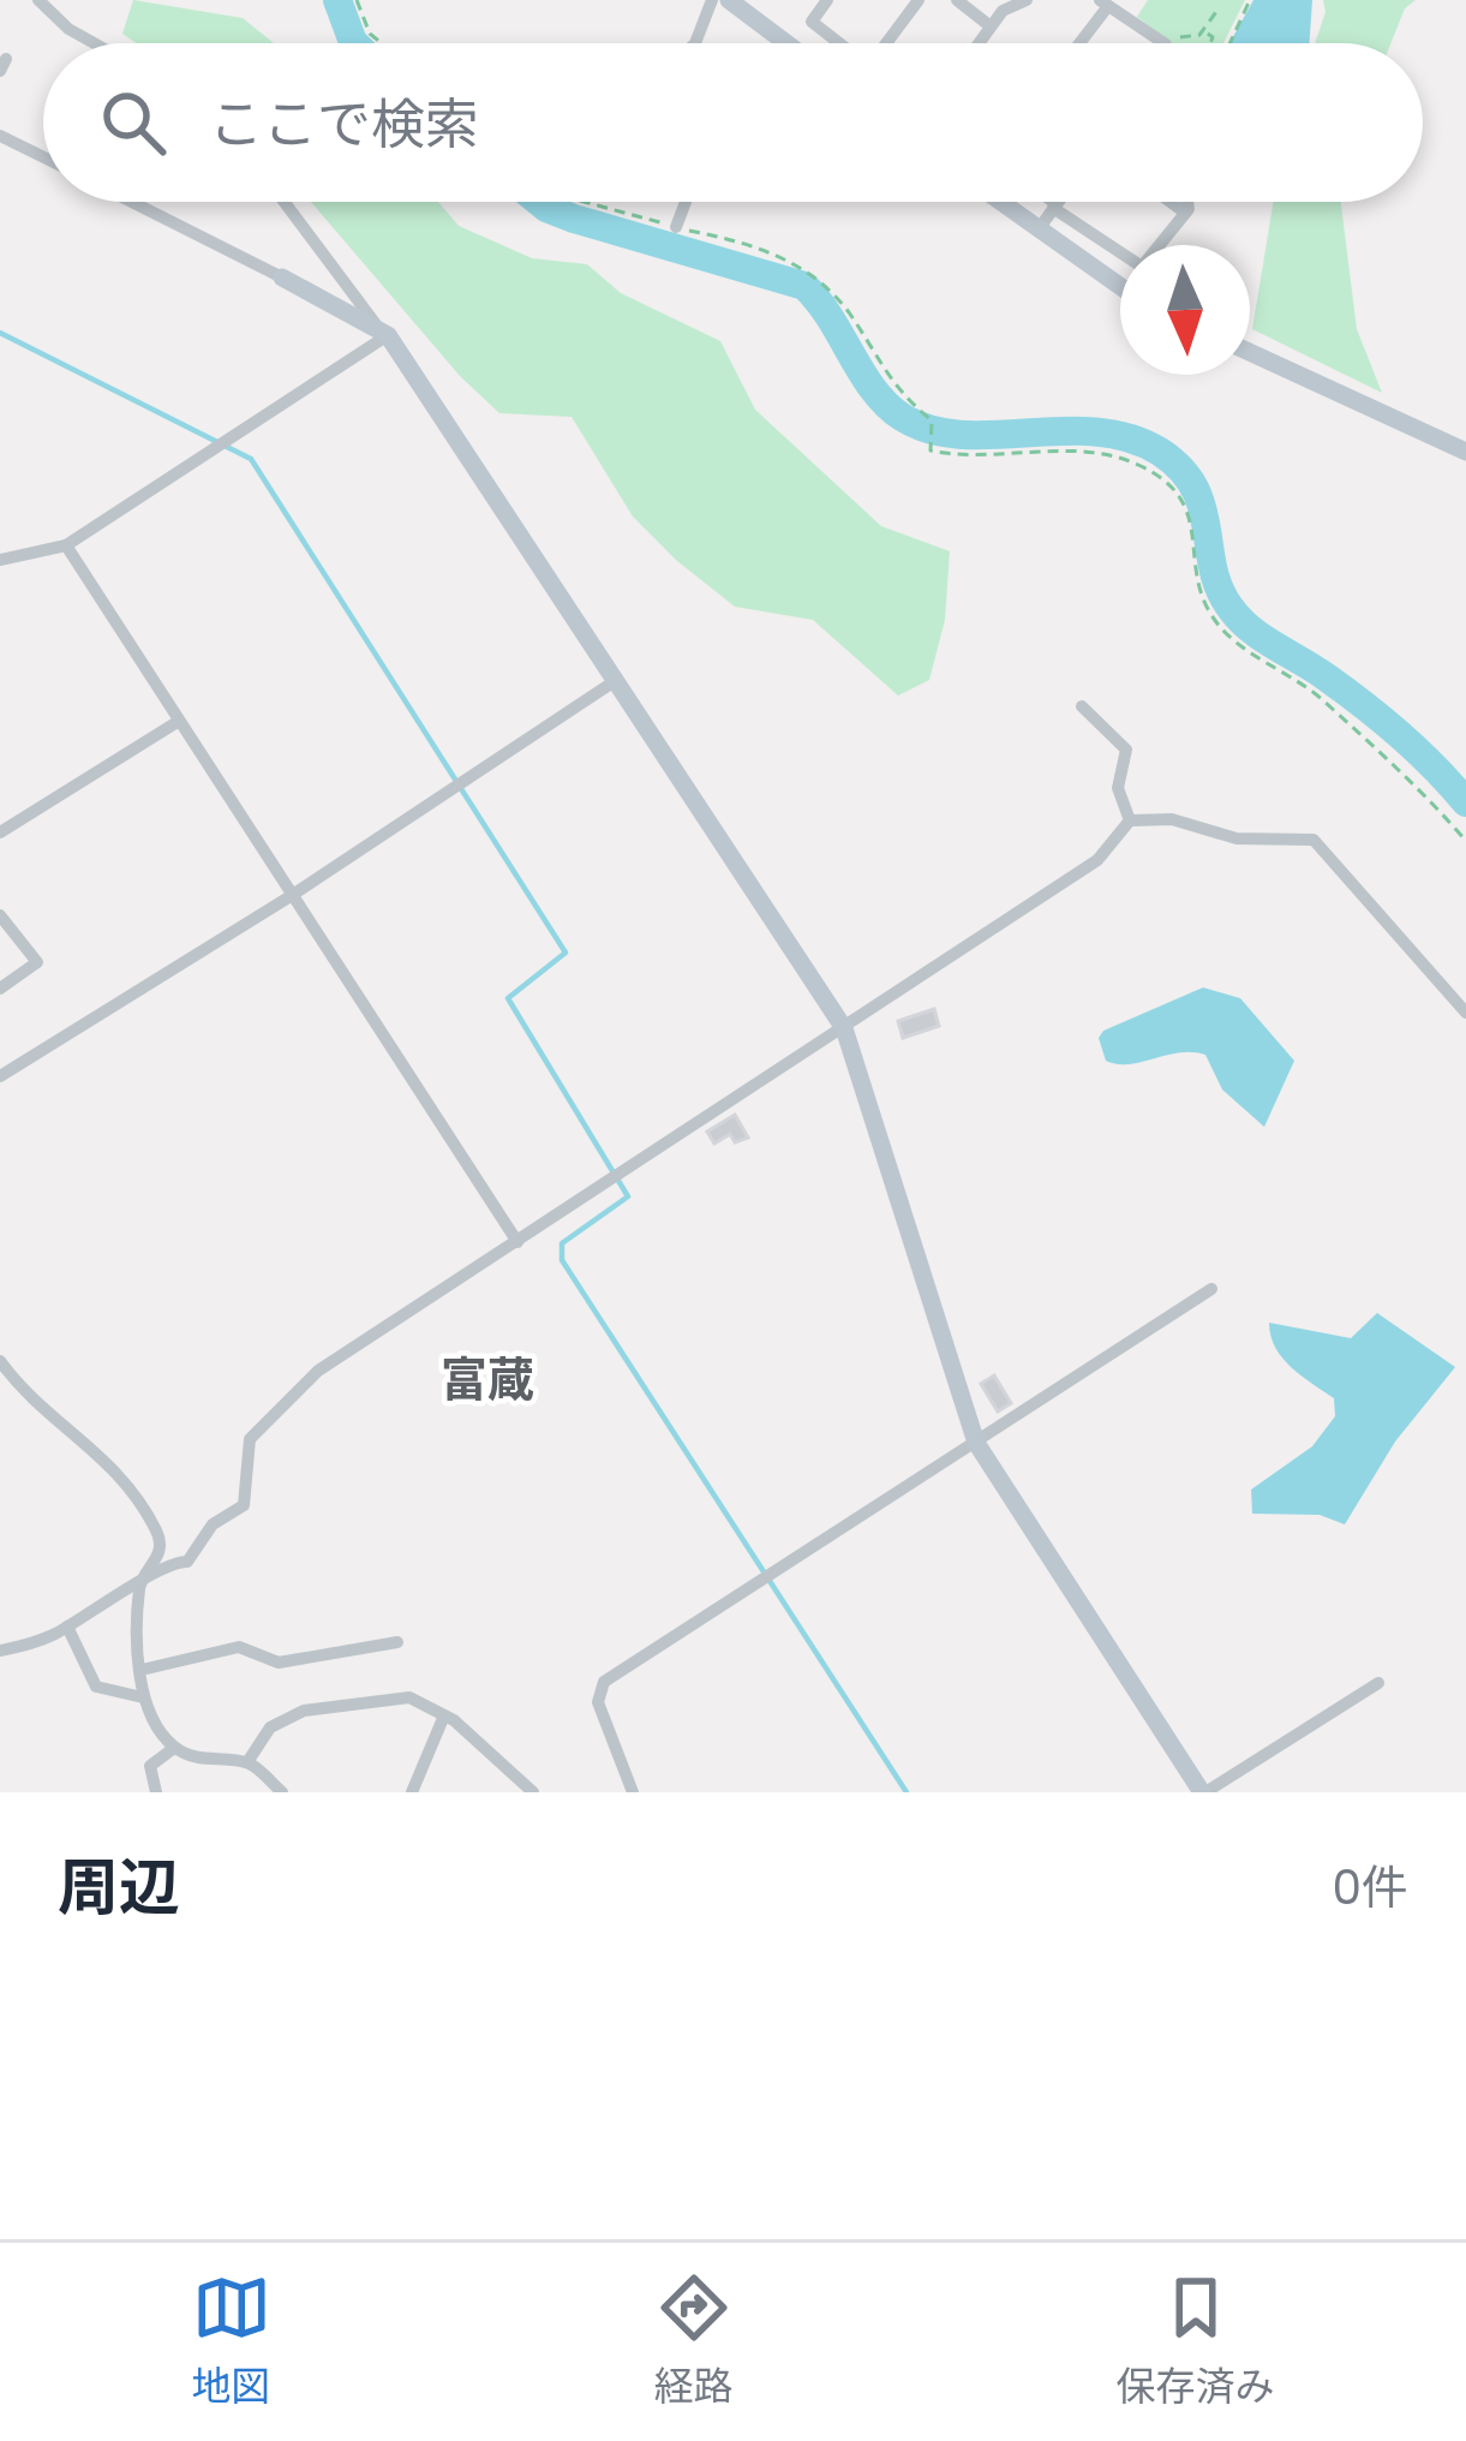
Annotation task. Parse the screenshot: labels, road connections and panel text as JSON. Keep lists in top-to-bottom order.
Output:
{
  "districts": ["富蔵"],
  "north": "bottom",
  "page": {
    "search": "ここで検索",
    "heading": ["周辺", "0件"],
    "nav": ["地図", "経路", "保存済み"]
  }
}
